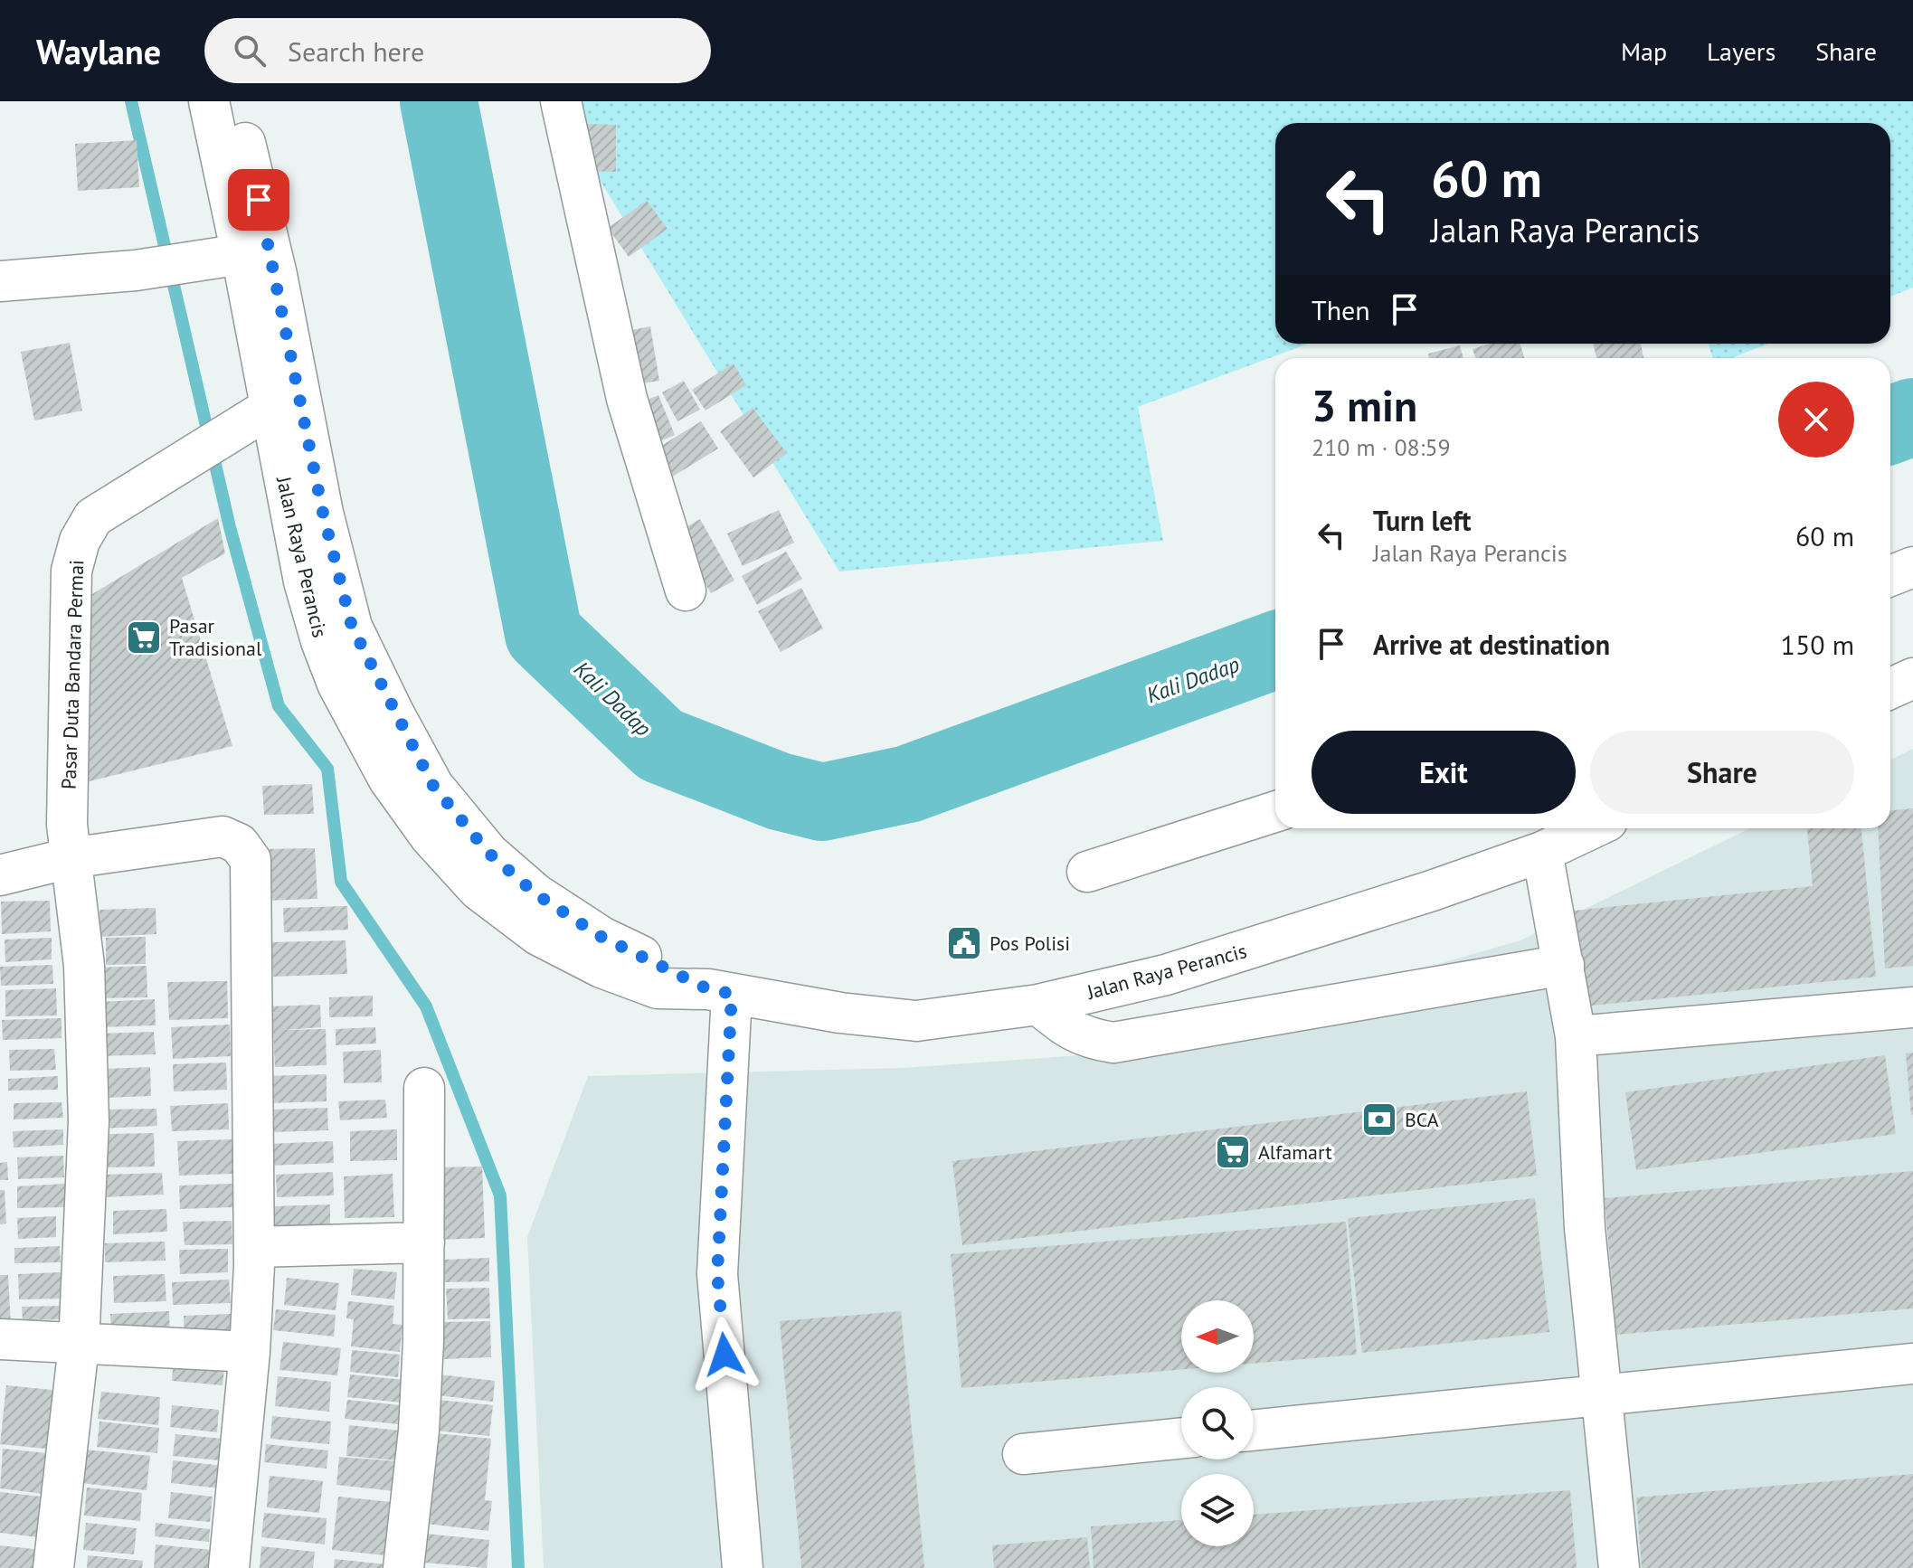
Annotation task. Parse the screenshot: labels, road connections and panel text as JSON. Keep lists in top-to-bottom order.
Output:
{
  "streets": {
    "street": ["Jalan Raya Perancis", "Pasar Duta Bandara Permai"]
  },
  "crossings": [
    ["Jalan Raya Perancis", "Pasar Duta Bandara Permai"]
  ],
  "water": ["Kali Dadap"],
  "places": {
    "supermarket": ["Pasar Tradisional", "Alfamart"],
    "public building": ["Pos Polisi"],
    "bank": ["BCA"]
  },
  "north": "left",
  "page": {
    "header": "Waylane",
    "search": "Search here",
    "nav": ["Map", "Layers", "Share"],
    "turn": ["60 m", "Jalan Raya Perancis"],
    "then": "Then",
    "heading": ["3 min", "210 m · 08:59"],
    "list": [
      {
        "name": "Turn left",
        "note": "Jalan Raya Perancis",
        "value": "60 m"
      },
      {
        "name": "Arrive at destination",
        "value": "150 m"
      }
    ],
    "buttons": ["Exit", "Share"]
  }
}
